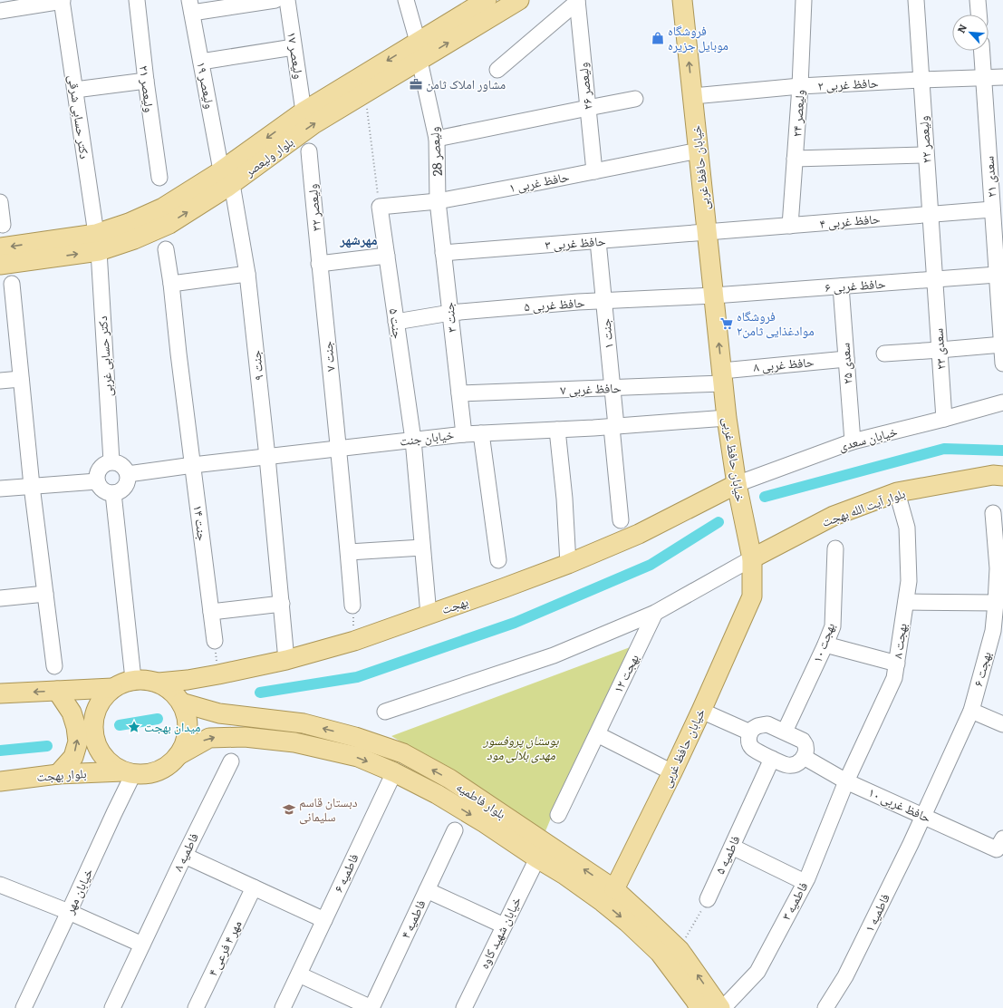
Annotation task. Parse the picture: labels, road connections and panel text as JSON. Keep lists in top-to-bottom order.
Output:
{
  "streets": {
    "main road": [
      "بلوار ولیعصر",
      "خیابان حافظ غربی",
      "بلوار آیت الله بهجت",
      "بهجت",
      "بلوار بهجت",
      "بلوار فاطمیه"
    ],
    "street": [
      "ولیعصر ۱۷",
      "حافظ غربی ۲",
      "ولیعصر ۱۹",
      "ولیعصر ۲۶",
      "ولیعصر ۲۱",
      "ولیعصر ۲۴",
      "دکتر حسابی شرقی",
      "ولیعصر ۲۲",
      "ولیعصر 28",
      "سعدی ۲۱",
      "حافظ غربی ۱",
      "ولیعصر ۳۲",
      "حافظ غربی ۴",
      "حافظ غربی ۳",
      "حافظ غربی ۶",
      "حافظ غربی ۵",
      "جنت ۳",
      "جنت ۵",
      "جنت ۱",
      "سعدی ۲۳",
      "دکتر حسابی غربی",
      "جنت ۷",
      "سعدی ۲۵",
      "حافظ غربی ۸",
      "جنت ۹",
      "حافظ غربی ۷",
      "خیابان جنت",
      "خیابان سعدی",
      "جنت ۱۴",
      "بهجت ۸",
      "بهجت ۱۰",
      "بهجت ۶",
      "بهجت ۱۲",
      "حافظ غربی ۱۰",
      "فاطمیه ۸",
      "فاطمیه ۵",
      "فاطمیه ۶",
      "خیابان مهر",
      "فاطمیه ۳",
      "فاطمیه ۱",
      "فاطمیه ۴",
      "خیابان شهید کاوه",
      "مهر ۴ فرعی ۴"
    ]
  },
  "crossings": [
    ["ولیعصر ۱۷", "بلوار ولیعصر"],
    ["حافظ غربی ۲", "ولیعصر ۲۴"],
    ["حافظ غربی ۲", "ولیعصر ۲۲"],
    ["حافظ غربی ۲", "خیابان حافظ غربی"],
    ["حافظ غربی ۲", "سعدی ۲۱"],
    ["ولیعصر ۱۹", "بلوار ولیعصر"],
    ["ولیعصر ۱۹", "جنت ۹"],
    ["ولیعصر ۲۶", "حافظ غربی ۱"],
    ["ولیعصر ۲۴", "حافظ غربی ۴"],
    ["دکتر حسابی شرقی", "بلوار ولیعصر"],
    ["دکتر حسابی شرقی", "دکتر حسابی غربی"],
    ["ولیعصر ۲۲", "حافظ غربی ۴"],
    ["ولیعصر ۲۲", "حافظ غربی ۶"],
    ["ولیعصر ۲۲", "سعدی ۲۳"],
    ["ولیعصر 28", "بلوار ولیعصر"],
    ["ولیعصر 28", "حافظ غربی ۱"],
    ["ولیعصر 28", "جنت ۳"],
    ["بلوار ولیعصر", "دکتر حسابی غربی"],
    ["خیابان حافظ غربی", "حافظ غربی ۱"],
    ["خیابان حافظ غربی", "حافظ غربی ۴"],
    ["خیابان حافظ غربی", "حافظ غربی ۳"],
    ["خیابان حافظ غربی", "حافظ غربی ۶"],
    ["خیابان حافظ غربی", "حافظ غربی ۵"],
    ["خیابان حافظ غربی", "حافظ غربی ۸"],
    ["خیابان حافظ غربی", "حافظ غربی ۷"],
    ["خیابان حافظ غربی", "خیابان جنت"],
    ["خیابان حافظ غربی", "خیابان سعدی"],
    ["خیابان حافظ غربی", "بلوار آیت الله بهجت"],
    ["خیابان حافظ غربی", "بهجت"],
    ["خیابان حافظ غربی", "بلوار فاطمیه"],
    ["سعدی ۲۱", "حافظ غربی ۴"],
    ["سعدی ۲۱", "حافظ غربی ۶"],
    ["حافظ غربی ۱", "جنت ۳"],
    ["حافظ غربی ۱", "جنت ۵"],
    ["ولیعصر ۳۲", "جنت ۷"],
    ["حافظ غربی ۴", "حافظ غربی ۳"],
    ["حافظ غربی ۳", "جنت ۳"],
    ["حافظ غربی ۳", "جنت ۱"],
    ["حافظ غربی ۶", "حافظ غربی ۵"],
    ["حافظ غربی ۶", "سعدی ۲۳"],
    ["حافظ غربی ۶", "سعدی ۲۵"],
    ["حافظ غربی ۵", "جنت ۳"],
    ["حافظ غربی ۵", "جنت ۵"],
    ["حافظ غربی ۵", "جنت ۱"],
    ["جنت ۳", "حافظ غربی ۷"],
    ["جنت ۳", "خیابان جنت"],
    ["جنت ۵", "خیابان جنت"],
    ["جنت ۵", "بهجت"],
    ["جنت ۱", "حافظ غربی ۷"],
    ["جنت ۱", "خیابان جنت"],
    ["سعدی ۲۳", "خیابان سعدی"],
    ["دکتر حسابی غربی", "خیابان جنت"],
    ["جنت ۷", "خیابان جنت"],
    ["سعدی ۲۵", "حافظ غربی ۸"],
    ["سعدی ۲۵", "خیابان سعدی"],
    ["حافظ غربی ۸", "حافظ غربی ۷"],
    ["جنت ۹", "خیابان جنت"],
    ["جنت ۹", "بهجت"],
    ["خیابان جنت", "جنت ۱۴"],
    ["خیابان سعدی", "بهجت"],
    ["بلوار آیت الله بهجت", "بهجت ۸"],
    ["بهجت", "بلوار بهجت"],
    ["بهجت", "بلوار فاطمیه"],
    ["بهجت", "خیابان مهر"],
    ["بهجت ۸", "حافظ غربی ۱۰"],
    ["بهجت ۸", "فاطمیه ۳"],
    ["بهجت ۶", "حافظ غربی ۱۰"],
    ["بهجت ۶", "فاطمیه ۱"],
    ["بلوار بهجت", "بلوار فاطمیه"],
    ["بلوار بهجت", "خیابان مهر"],
    ["بلوار فاطمیه", "فاطمیه ۶"],
    ["بلوار فاطمیه", "خیابان مهر"],
    ["بلوار فاطمیه", "فاطمیه ۳"],
    ["بلوار فاطمیه", "خیابان شهید کاوه"],
    ["حافظ غربی ۱۰", "فاطمیه ۳"],
    ["حافظ غربی ۱۰", "فاطمیه ۱"]
  ],
  "districts": ["مهرشهر"],
  "parks": ["بوستان پروفسور مهدی بلالی مود"],
  "places": {
    "shop": ["فروشگاه موبایل جزیره"],
    "office": ["مشاور املاک ثامن"],
    "supermarket": ["فروشگاه موادغذایی ثامن۲"],
    "place": ["میدان بهجت"],
    "school or university": ["دبستان قاسم سلیمانی"]
  },
  "north": "top left"
}
